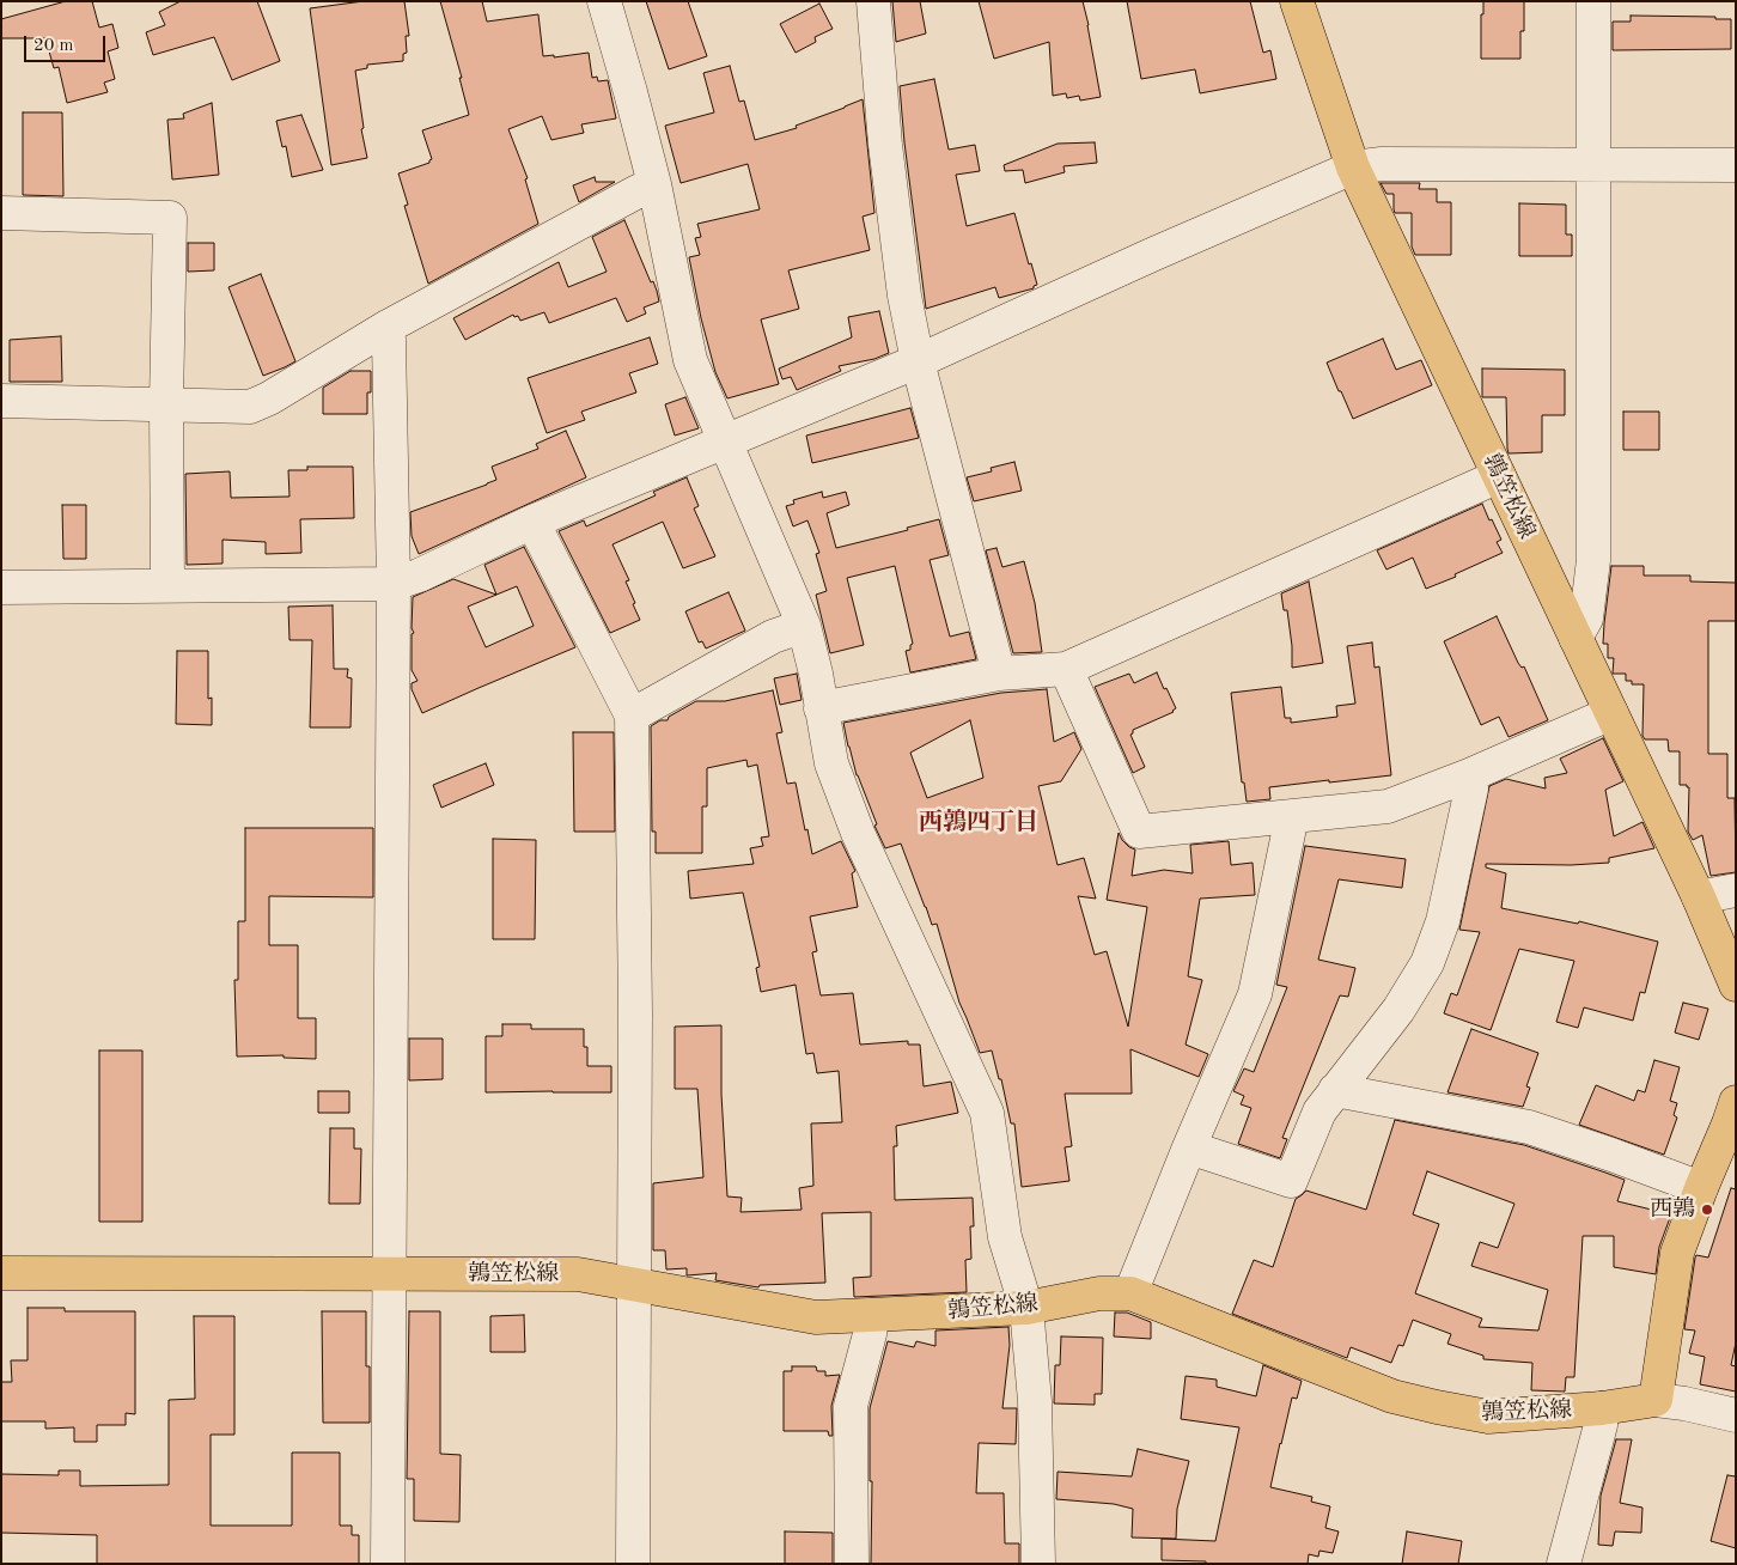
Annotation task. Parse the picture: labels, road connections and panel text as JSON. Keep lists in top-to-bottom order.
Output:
{
  "streets": {
    "main road": ["鶉笠松線"]
  },
  "districts": ["西鶉四丁目"],
  "places": ["西鶉"],
  "scale_bar": "20 m"
}
